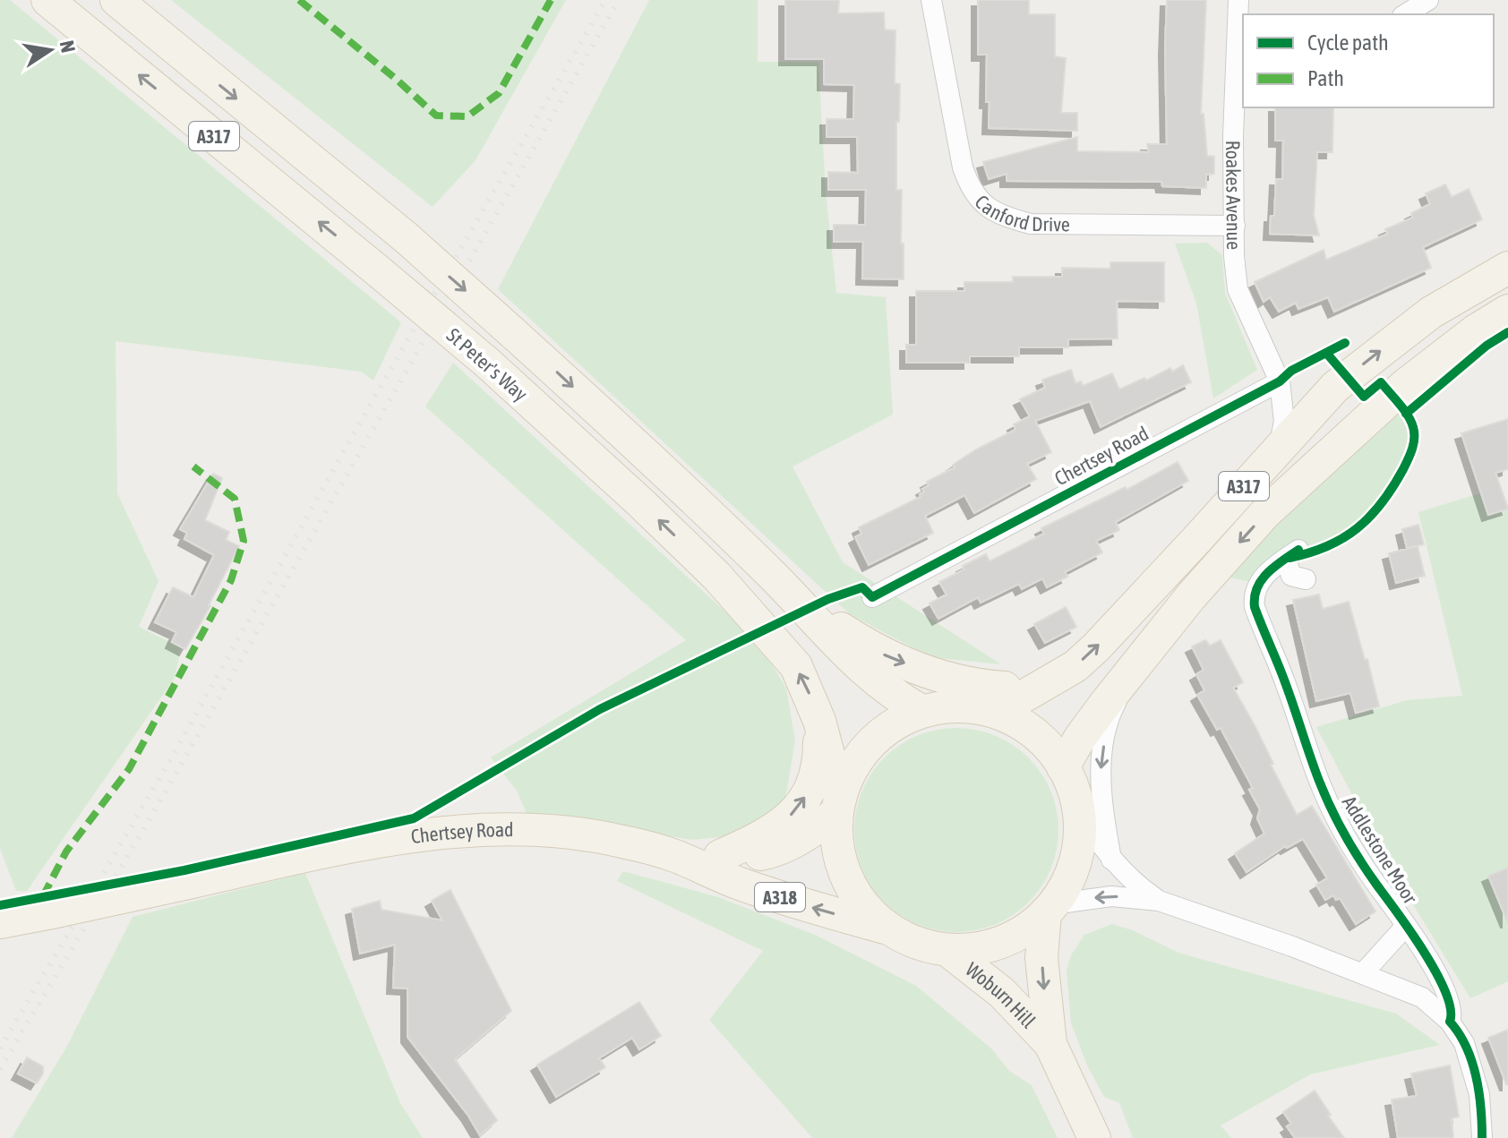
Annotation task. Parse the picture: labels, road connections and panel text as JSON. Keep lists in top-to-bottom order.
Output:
{
  "streets": {
    "main road": [
      "A317",
      "St Peter's Way",
      "Chertsey Road",
      "A318",
      "Woburn Hill"
    ],
    "street": ["Roakes Avenue", "Canford Drive", "Addlestone Moor"]
  },
  "crossings": [
    ["A317", "Roakes Avenue"],
    ["A317", "St Peter's Way"],
    ["A317", "Chertsey Road"],
    ["A317", "Addlestone Moor"],
    ["A317", "Woburn Hill"],
    ["Roakes Avenue", "Canford Drive"],
    ["Roakes Avenue", "Chertsey Road"],
    ["St Peter's Way", "Chertsey Road"],
    ["St Peter's Way", "Addlestone Moor"],
    ["St Peter's Way", "Woburn Hill"],
    ["Chertsey Road", "Addlestone Moor"],
    ["Chertsey Road", "Woburn Hill"],
    ["Addlestone Moor", "Woburn Hill"]
  ],
  "one_way": ["Woburn Hill"],
  "legend": ["Cycle path", "Path"],
  "north": "right"
}
